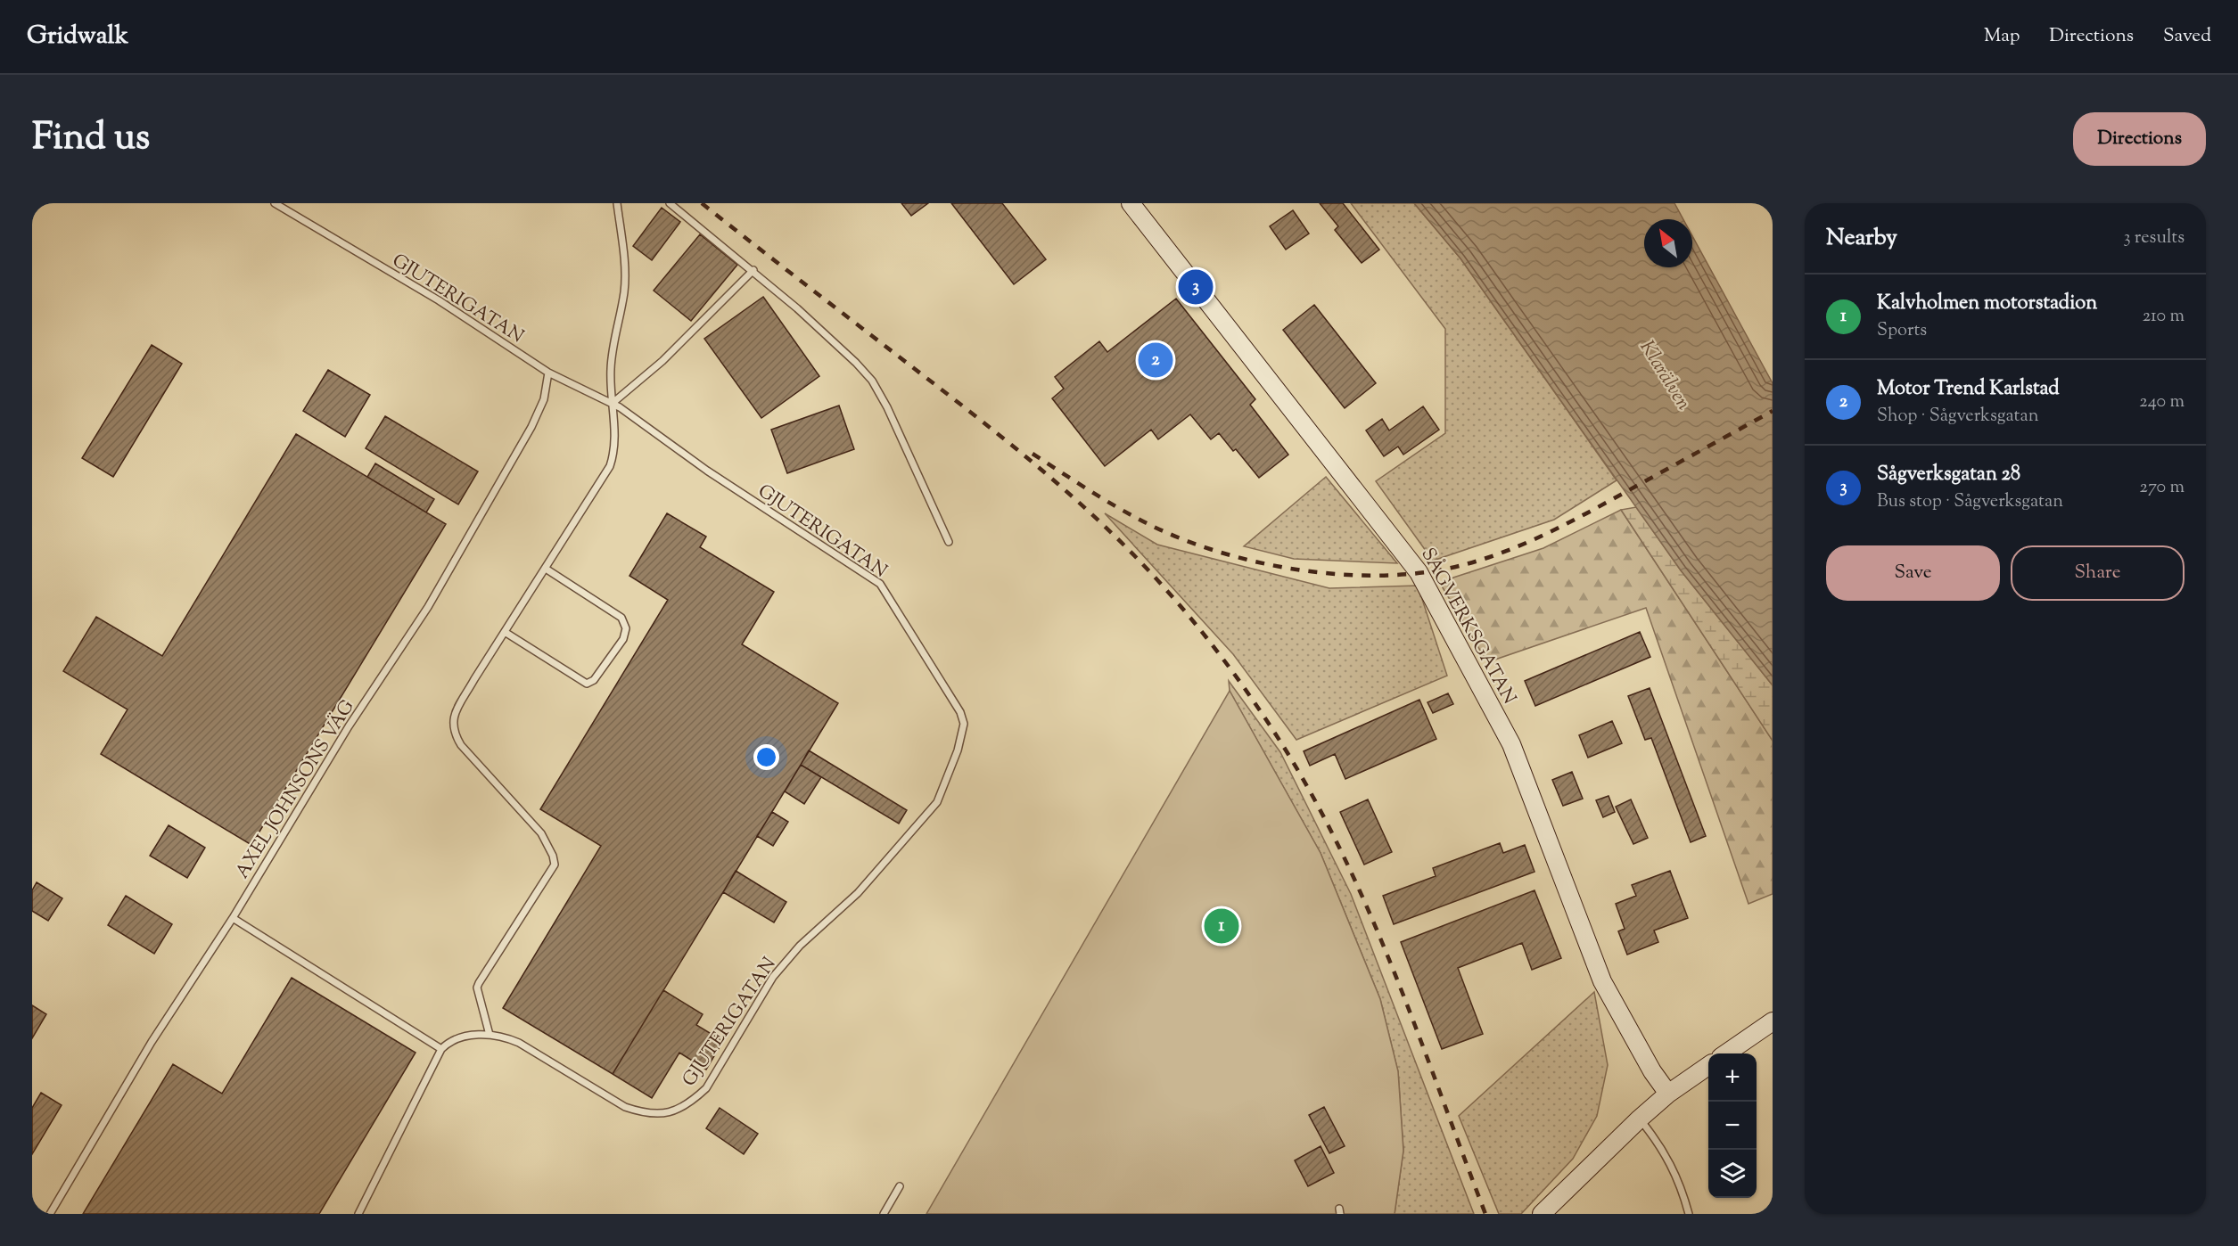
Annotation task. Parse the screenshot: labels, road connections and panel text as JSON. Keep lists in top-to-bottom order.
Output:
{
  "streets": {
    "street": ["SÅGVERKSGATAN"],
    "lane": ["GJUTERIGATAN", "AXEL JOHNSONS VÄG"]
  },
  "crossings": [
    ["GJUTERIGATAN", "AXEL JOHNSONS VÄG"]
  ],
  "water": ["Klarälven"],
  "north": "top left",
  "page": {
    "header": "Gridwalk",
    "nav": ["Map", "Directions", "Saved"],
    "title": "Find us",
    "buttons": [
      "Directions",
      ["Save", "Share"]
    ],
    "heading": ["Nearby", "3 results"],
    "pins": ["3", "2", "1"],
    "list": [
      {
        "mark": "1",
        "name": "Kalvholmen motorstadion",
        "note": "Sports",
        "value": "210 m"
      },
      {
        "mark": "2",
        "name": "Motor Trend Karlstad",
        "note": "Shop · Sågverksgatan",
        "value": "240 m"
      },
      {
        "mark": "3",
        "name": "Sågverksgatan 28",
        "note": "Bus stop · Sågverksgatan",
        "value": "270 m"
      }
    ],
    "map_buttons": ["+", "−"]
  }
}
